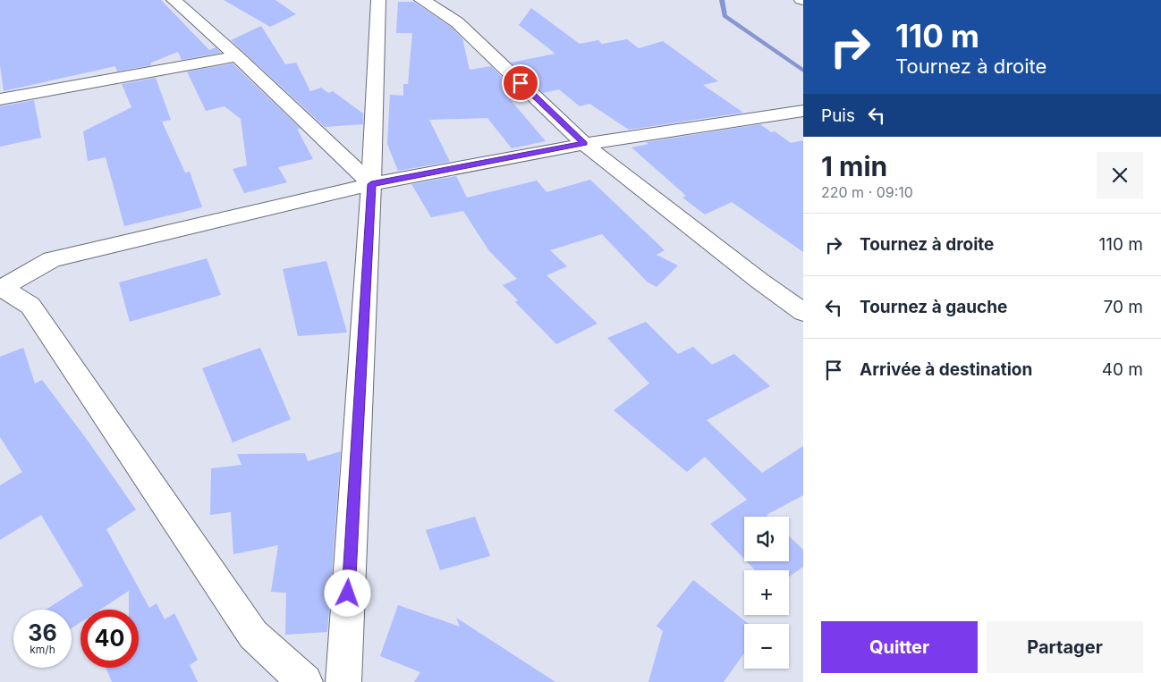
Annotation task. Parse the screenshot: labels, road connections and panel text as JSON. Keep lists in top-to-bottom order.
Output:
{
  "page": {
    "turn": ["110 m", "Tournez à droite"],
    "then": "Puis",
    "heading": ["1 min", "220 m · 09:10"],
    "list": [
      {
        "name": "Tournez à droite",
        "value": "110 m"
      },
      {
        "name": "Tournez à gauche",
        "value": "70 m"
      },
      {
        "name": "Arrivée à destination",
        "value": "40 m"
      }
    ],
    "map_buttons": ["+", "−"],
    "speed": "36 km/h",
    "limit": "40",
    "buttons": ["Quitter", "Partager"]
  }
}
